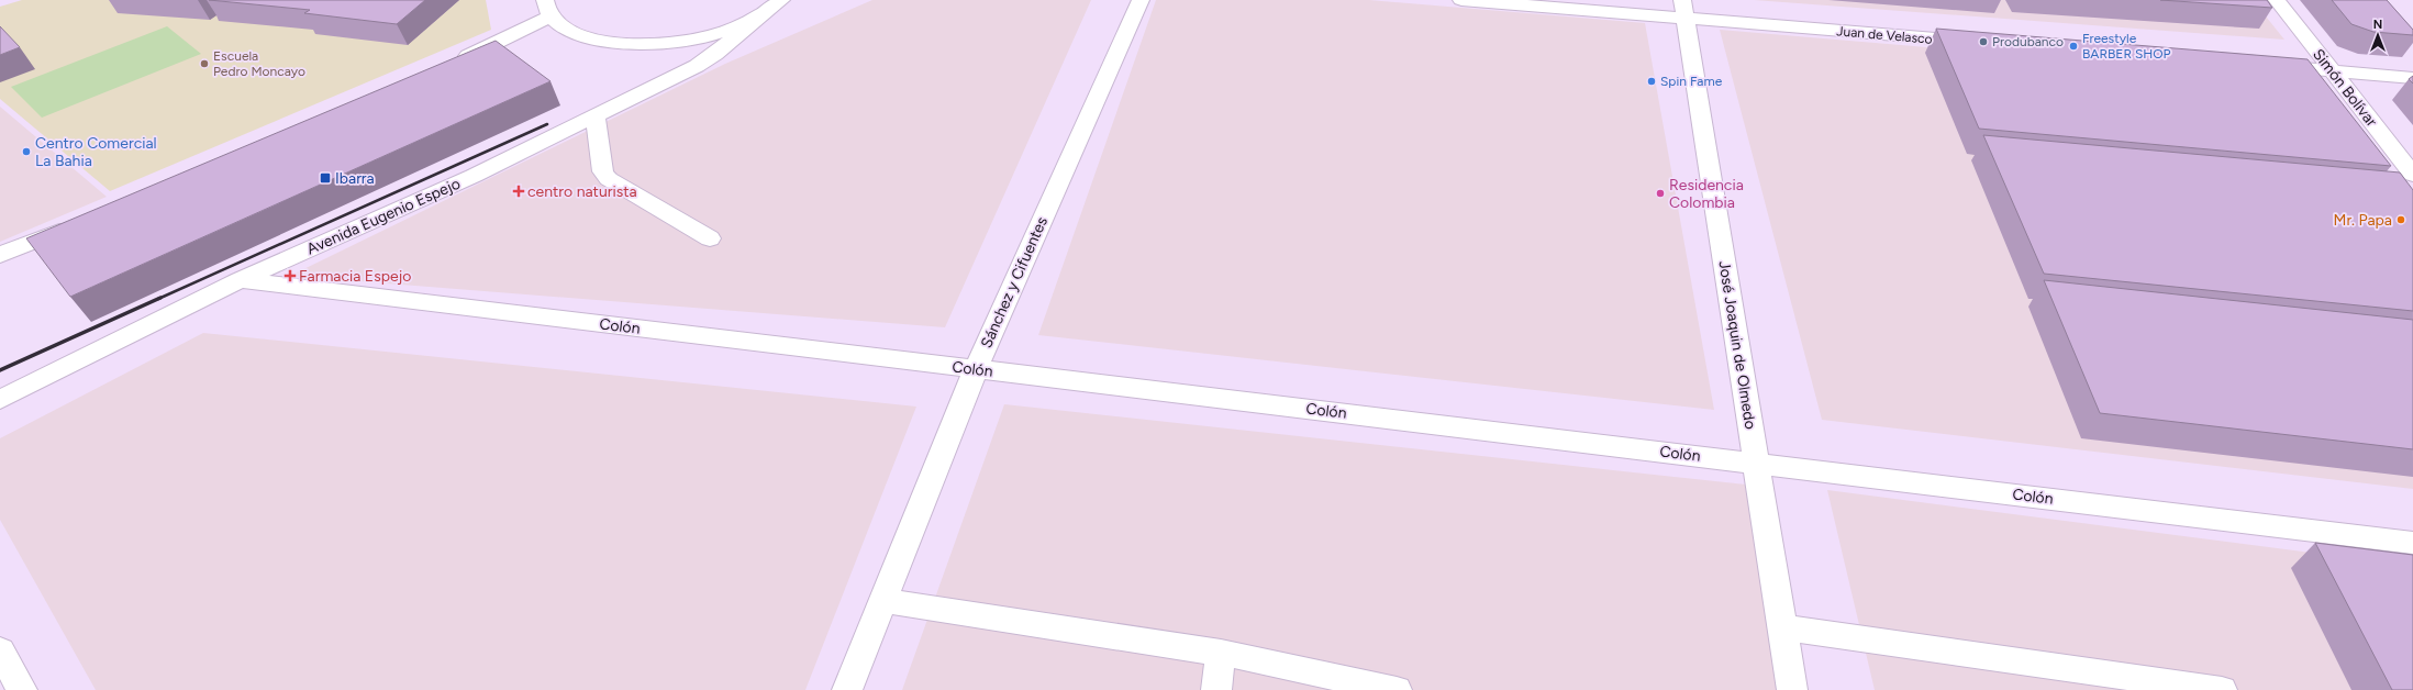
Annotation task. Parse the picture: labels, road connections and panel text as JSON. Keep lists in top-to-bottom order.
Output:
{
  "streets": {
    "street": [
      "Juan de Velasco",
      "Simón Bolívar",
      "Avenida Eugenio Espejo",
      "Sánchez y Cifuentes",
      "Colón",
      "José Joaquin de Olmedo"
    ]
  },
  "crossings": [
    ["Juan de Velasco", "José Joaquin de Olmedo"],
    ["Avenida Eugenio Espejo", "Colón"],
    ["Sánchez y Cifuentes", "Colón"],
    ["Colón", "José Joaquin de Olmedo"]
  ],
  "places": {
    "other": [
      "Produbanco",
      "Freestyle BARBER SHOP",
      "Escuela Pedro Moncayo",
      "Spin Fame",
      "Centro Comercial La Bahia",
      "Residencia Colombia",
      "Mr. Papa"
    ],
    "transit": ["Ibarra"],
    "health": ["centro naturista", "Farmacia Espejo"]
  },
  "north": "top"
}
